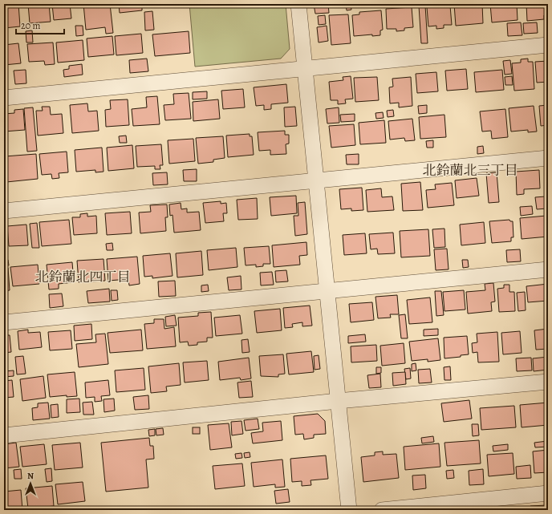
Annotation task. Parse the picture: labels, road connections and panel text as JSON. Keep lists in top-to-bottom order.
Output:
{
  "districts": ["北鈴蘭北三丁目", "北鈴蘭北四丁目"],
  "scale_bar": "20 m",
  "north": "top"
}
